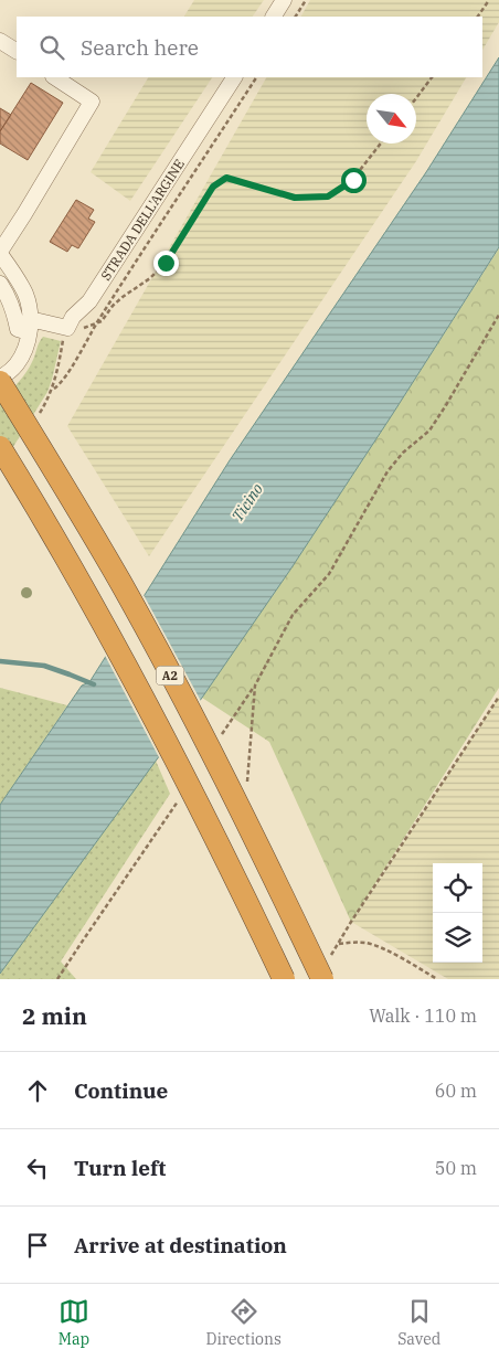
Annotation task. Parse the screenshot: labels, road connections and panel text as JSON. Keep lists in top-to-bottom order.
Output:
{
  "streets": {
    "highway": ["A2"],
    "street": ["STRADA DELL'ARGINE"]
  },
  "water": ["Ticino"],
  "north": "bottom right",
  "page": {
    "search": "Search here",
    "heading": ["2 min", "Walk · 110 m"],
    "list": [
      ["Continue", "60 m"],
      ["Turn left", "50 m"],
      "Arrive at destination"
    ],
    "nav": ["Map", "Directions", "Saved"]
  }
}
